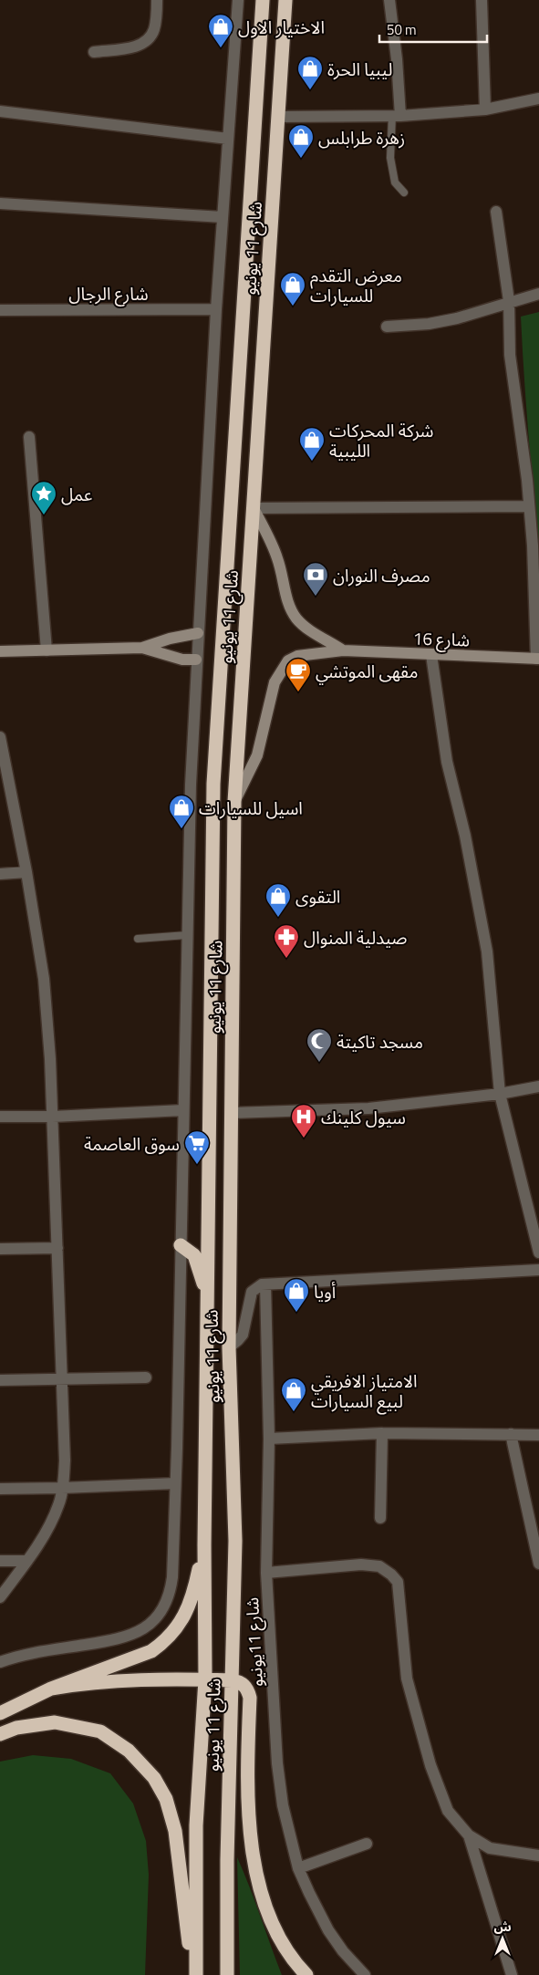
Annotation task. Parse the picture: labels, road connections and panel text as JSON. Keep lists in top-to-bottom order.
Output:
{
  "streets": {
    "highway": ["شارع 11 يونيو"],
    "street": ["شارع الرجال", "شارع 16", "شارع 11يونيو"]
  },
  "crossings": [
    ["شارع 11 يونيو", "شارع 16"]
  ],
  "places": {
    "shop": [
      "الاختيار الاول",
      "ليبيا الحرة",
      "زهرة طرابلس",
      "معرض التقدم للسيارات",
      "شركة المحركات الليبية",
      "اسيل للسيارات",
      "التقوى",
      "أويا",
      "الامتياز الافريقي لبيع السيارات"
    ],
    "place": ["عمل"],
    "bank": ["مصرف النوران"],
    "cafe": ["مقهى الموتشي"],
    "pharmacy": ["صيدلية المنوال"],
    "mosque": ["مسجد تاكيتة"],
    "hospital": ["سيول كلينك"],
    "supermarket": ["سوق العاصمة"]
  },
  "scale_bar": "50 m",
  "north": "top"
}
